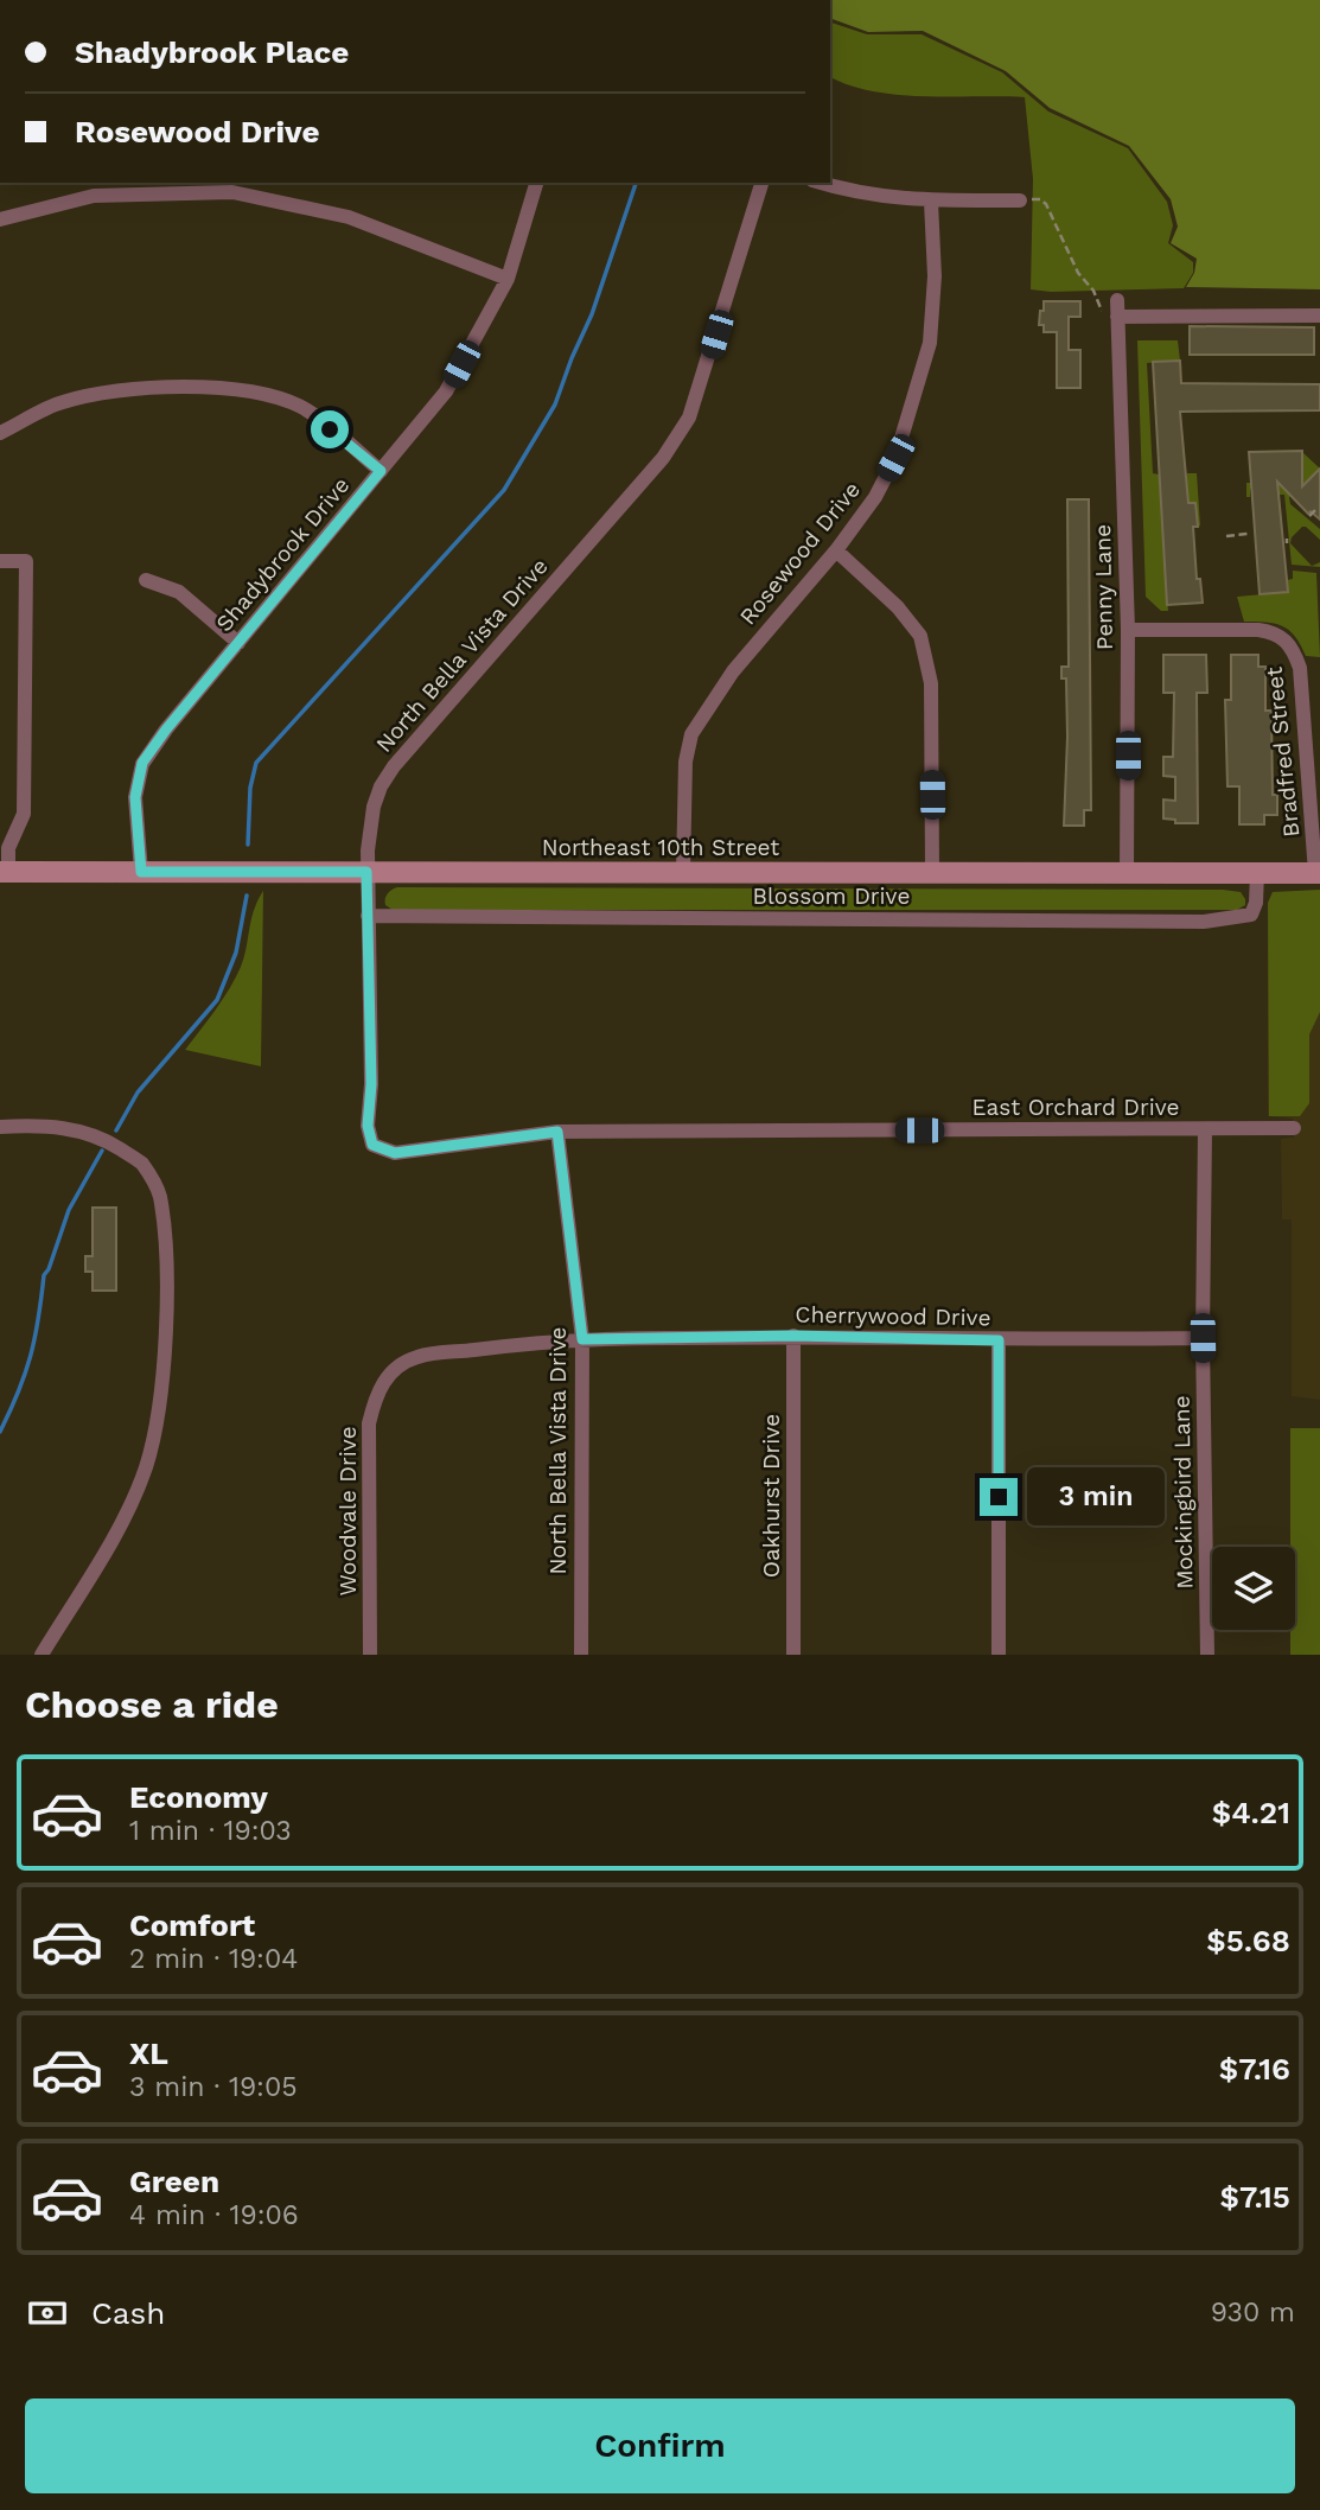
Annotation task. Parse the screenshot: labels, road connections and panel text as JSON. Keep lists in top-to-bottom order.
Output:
{
  "streets": {
    "main road": ["Northeast 10th Street"],
    "street": [
      "Rosewood Drive",
      "Shadybrook Drive",
      "Penny Lane",
      "North Bella Vista Drive",
      "Bradfred Street",
      "Blossom Drive",
      "East Orchard Drive",
      "Cherrywood Drive",
      "Mockingbird Lane",
      "Oakhurst Drive",
      "Woodvale Drive"
    ]
  },
  "crossings": [
    ["Rosewood Drive", "Northeast 10th Street"],
    ["Shadybrook Drive", "Northeast 10th Street"],
    ["Penny Lane", "Bradfred Street"],
    ["Penny Lane", "Northeast 10th Street"],
    ["North Bella Vista Drive", "Northeast 10th Street"],
    ["North Bella Vista Drive", "Blossom Drive"],
    ["North Bella Vista Drive", "East Orchard Drive"],
    ["North Bella Vista Drive", "Cherrywood Drive"],
    ["North Bella Vista Drive", "Woodvale Drive"],
    ["Bradfred Street", "Northeast 10th Street"],
    ["Northeast 10th Street", "Blossom Drive"],
    ["East Orchard Drive", "Mockingbird Lane"],
    ["Cherrywood Drive", "Mockingbird Lane"],
    ["Cherrywood Drive", "Oakhurst Drive"],
    ["Cherrywood Drive", "Woodvale Drive"]
  ],
  "page": {
    "banner": ["Shadybrook Place", "Rosewood Drive"],
    "bubble": "3 min",
    "heading": "Choose a ride",
    "list": [
      {
        "name": "Economy",
        "note": "1 min · 19:03",
        "value": "$4.21"
      },
      {
        "name": "Comfort",
        "note": "2 min · 19:04",
        "value": "$5.68"
      },
      {
        "name": "XL",
        "note": "3 min · 19:05",
        "value": "$7.16"
      },
      {
        "name": "Green",
        "note": "4 min · 19:06",
        "value": "$7.15"
      }
    ],
    "pay": ["Cash", "930 m"],
    "buttons": "Confirm"
  }
}
